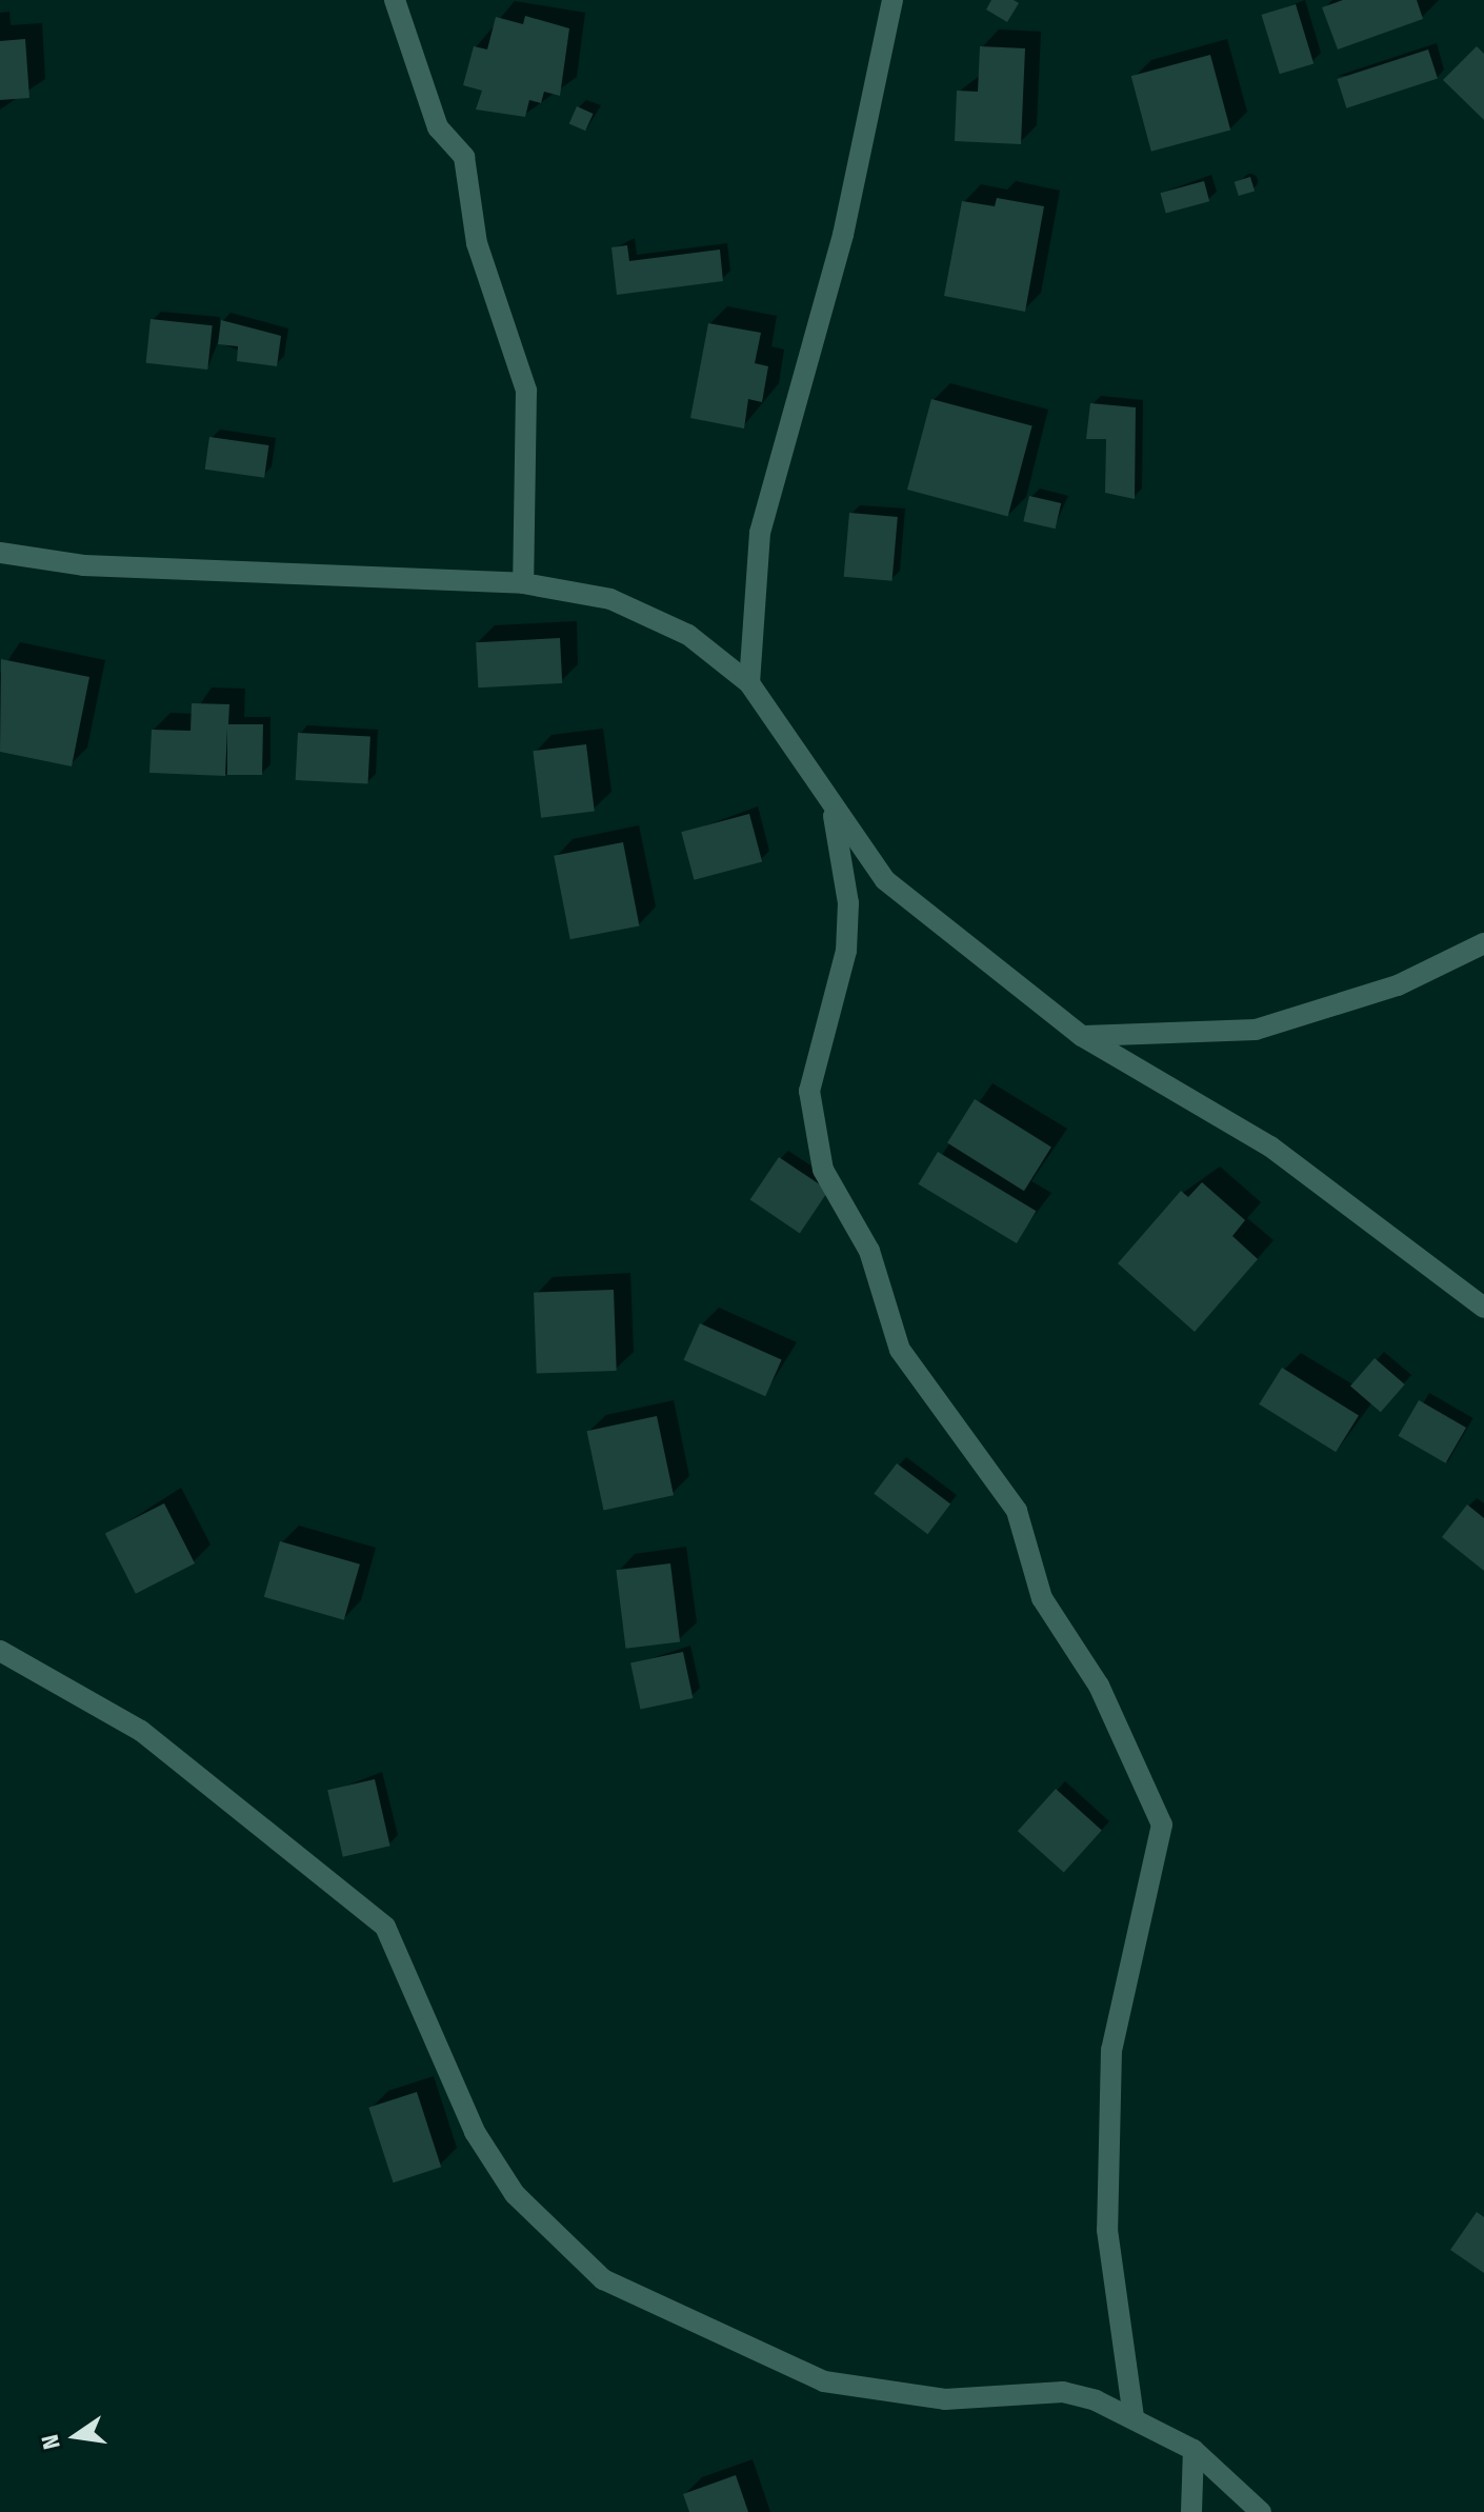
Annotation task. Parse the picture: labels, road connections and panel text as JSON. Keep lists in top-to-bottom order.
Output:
{
  "north": "left"
}
